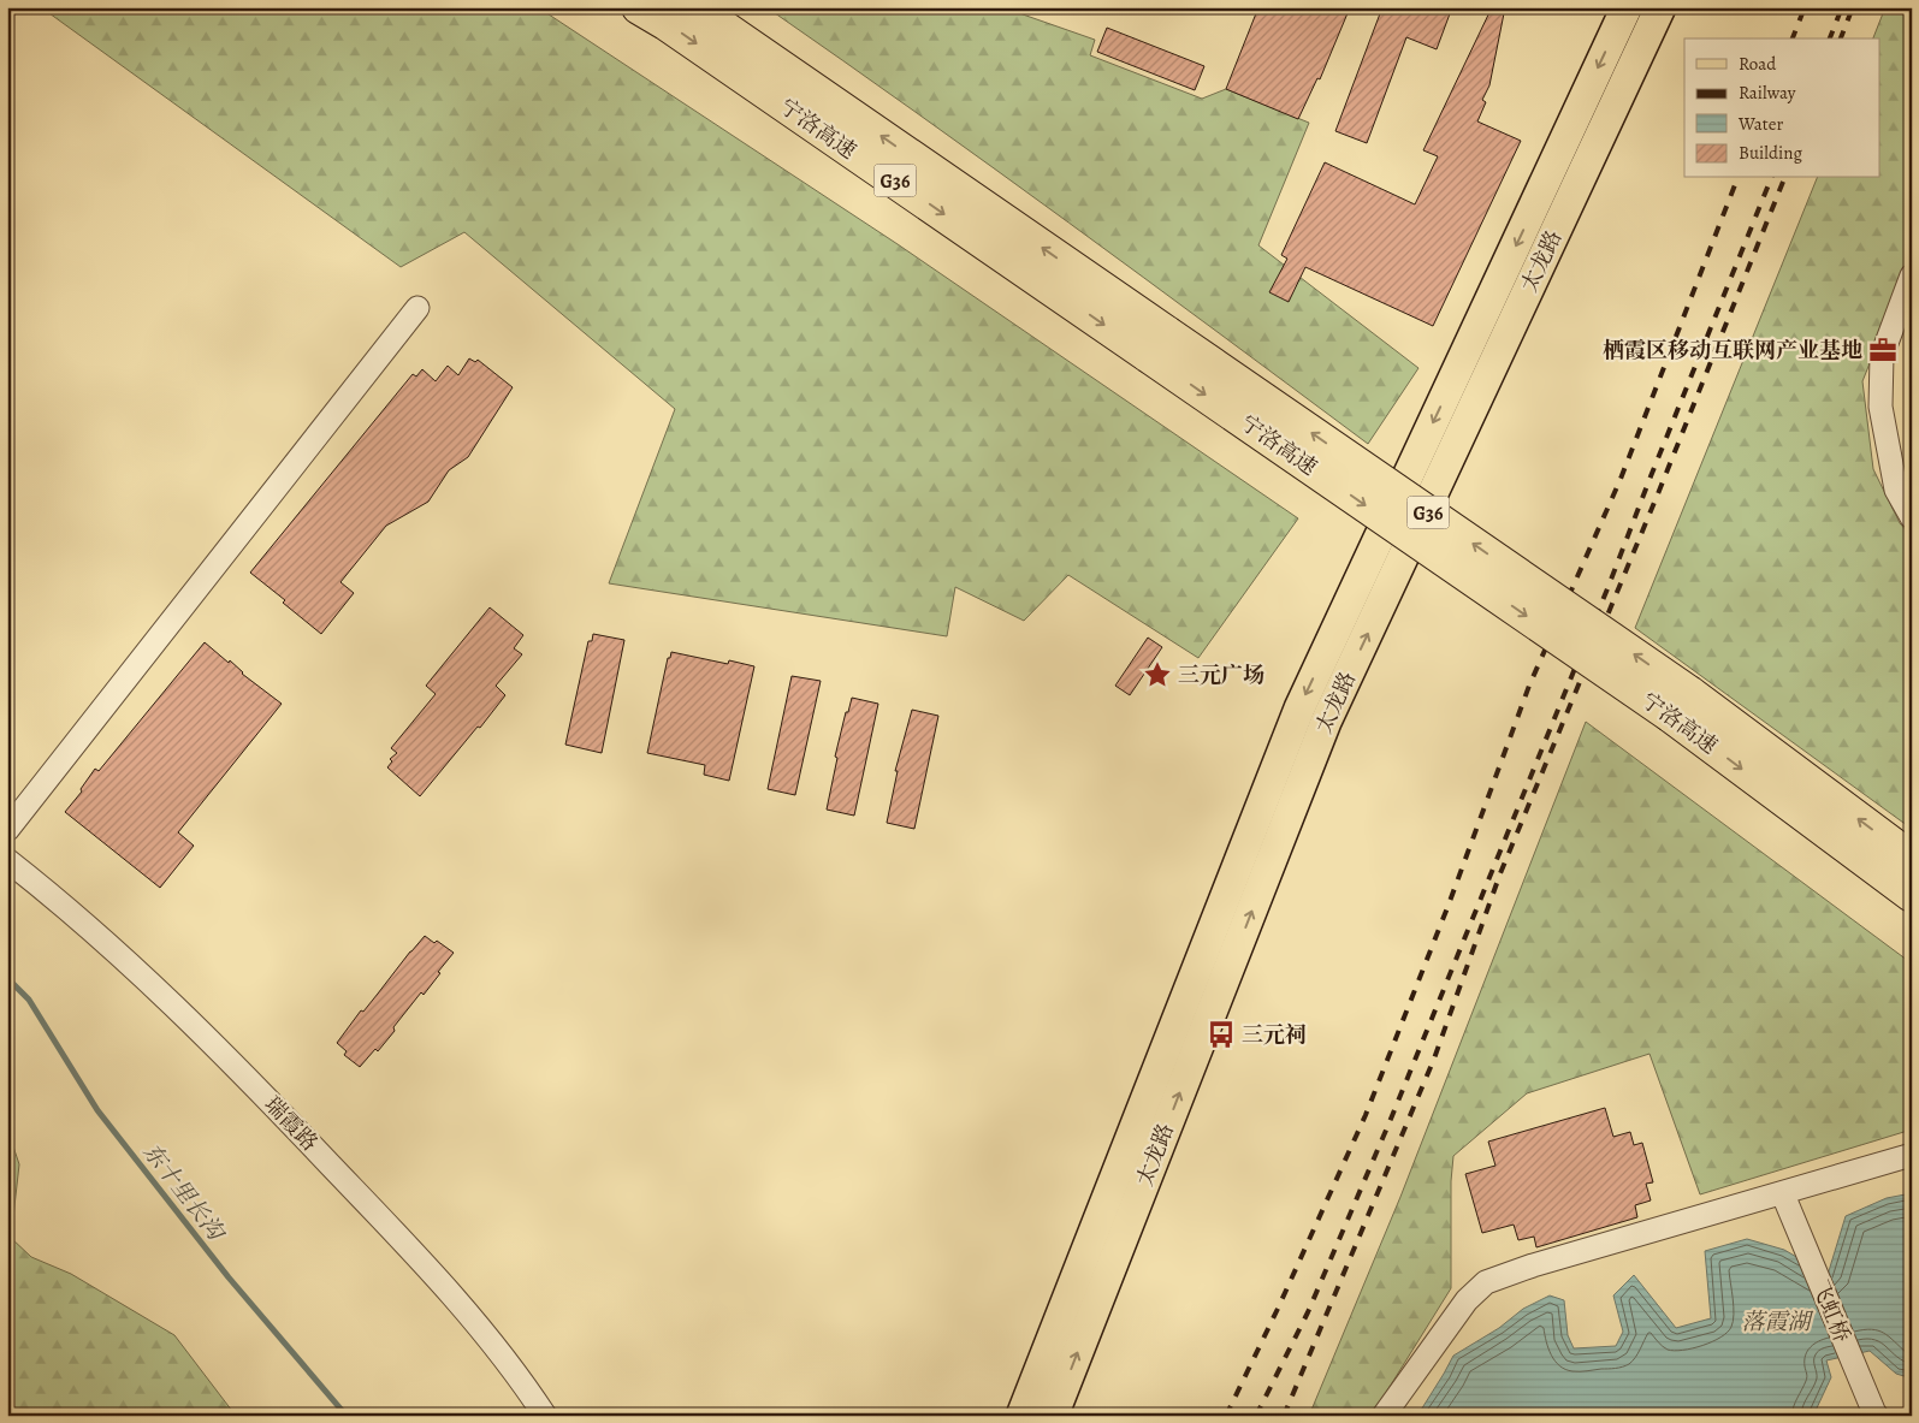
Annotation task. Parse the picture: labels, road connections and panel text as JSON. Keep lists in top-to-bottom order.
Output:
{
  "streets": {
    "highway": ["宁洛高速", "G36"],
    "main road": ["太龙路"],
    "street": ["瑞霞路", "飞虹桥"]
  },
  "water": ["东十里长沟", "落霞湖"],
  "places": {
    "office": ["栖霞区移动互联网产业基地"],
    "place": ["三元广场"],
    "bus stop": ["三元祠"]
  },
  "legend": [
    "Road",
    "Railway",
    "Water",
    "Building"
  ]
}
